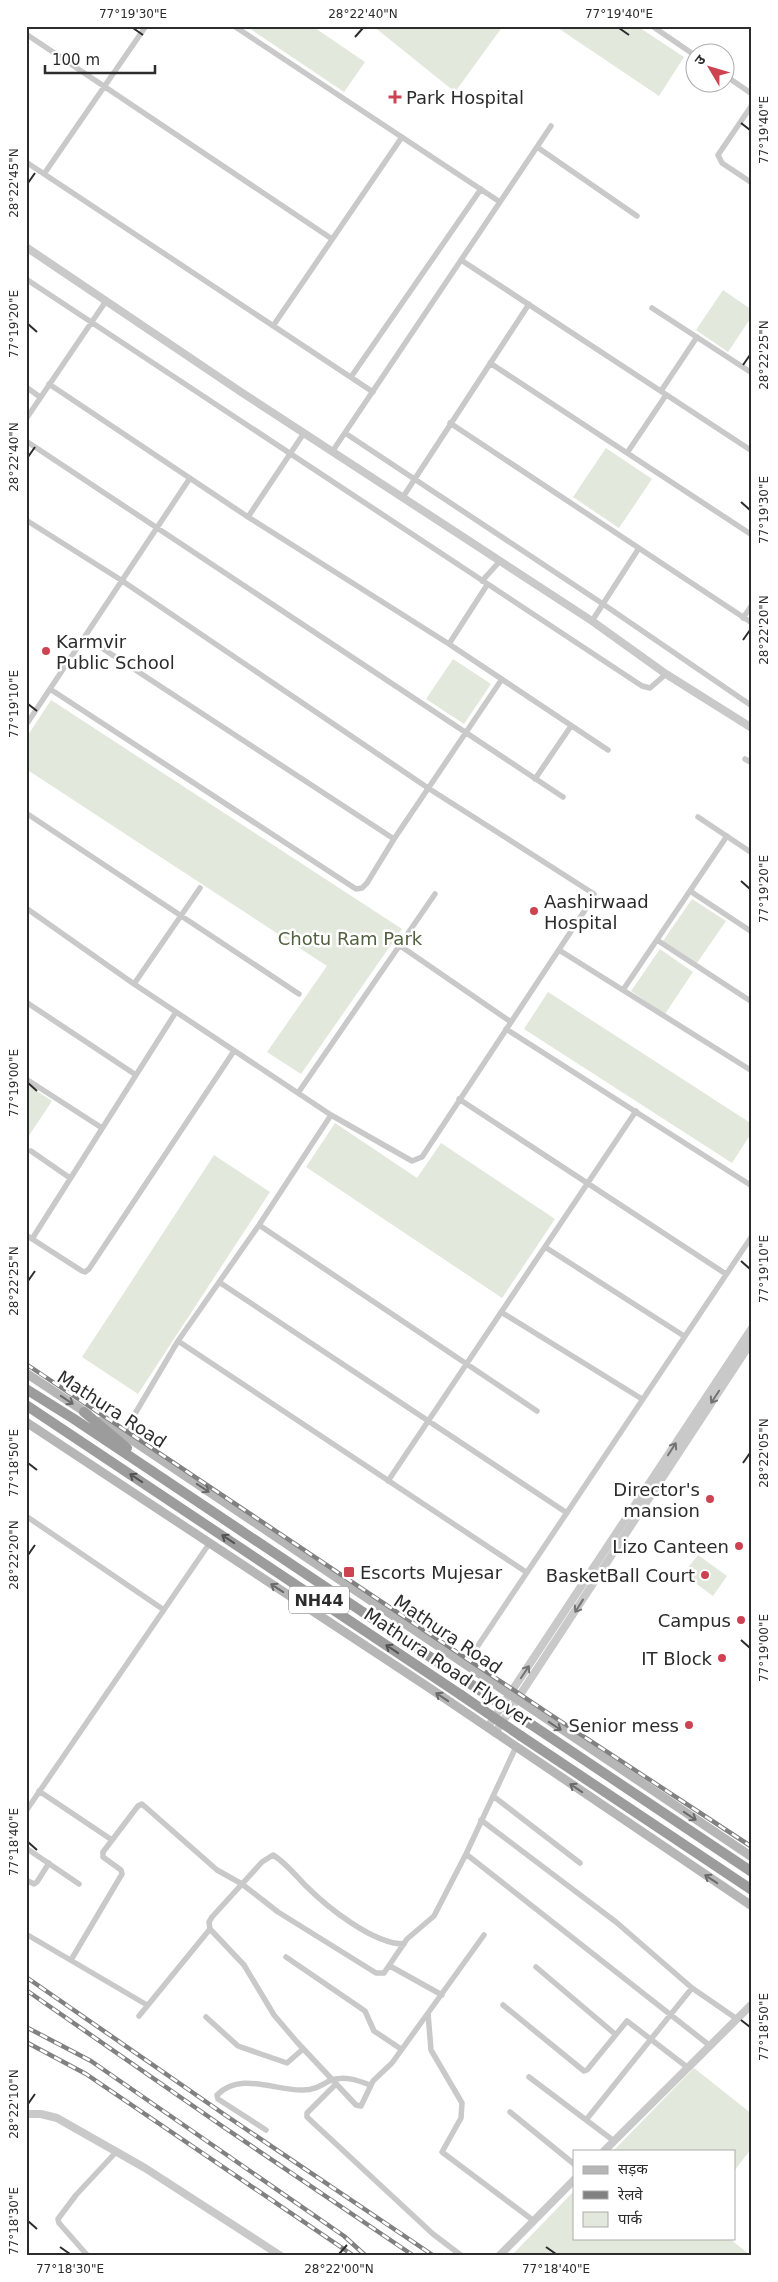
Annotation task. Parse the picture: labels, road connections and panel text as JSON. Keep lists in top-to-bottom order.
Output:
{
  "streets": {
    "highway": ["Mathura Road", "NH44", "Mathura Road Flyover"]
  },
  "crossings": [
    ["Mathura Road", "Mathura Road Flyover"]
  ],
  "parks": ["Chotu Ram Park"],
  "places": {
    "health": ["Park Hospital"],
    "other": [
      "Karmvir Public School",
      "Aashirwaad Hospital",
      "Director's mansion",
      "Lizo Canteen",
      "BasketBall Court",
      "Campus",
      "IT Block",
      "Senior mess"
    ],
    "transit": ["Escorts Mujesar"]
  },
  "legend": ["सड़क", "रेलवे", "पार्क"],
  "scale_bar": "100 m",
  "north": "top left",
  "coordinates": [
    "77°19'30\"E",
    "28°22'40\"N",
    "77°19'40\"E",
    "28°22'45\"N",
    "77°19'20\"E",
    "28°22'25\"N",
    "28°22'20\"N",
    "77°19'10\"E",
    "77°19'00\"E",
    "28°22'05\"N",
    "77°18'50\"E",
    "77°18'40\"E",
    "28°22'10\"N",
    "77°18'30\"E",
    "28°22'00\"N"
  ]
}
